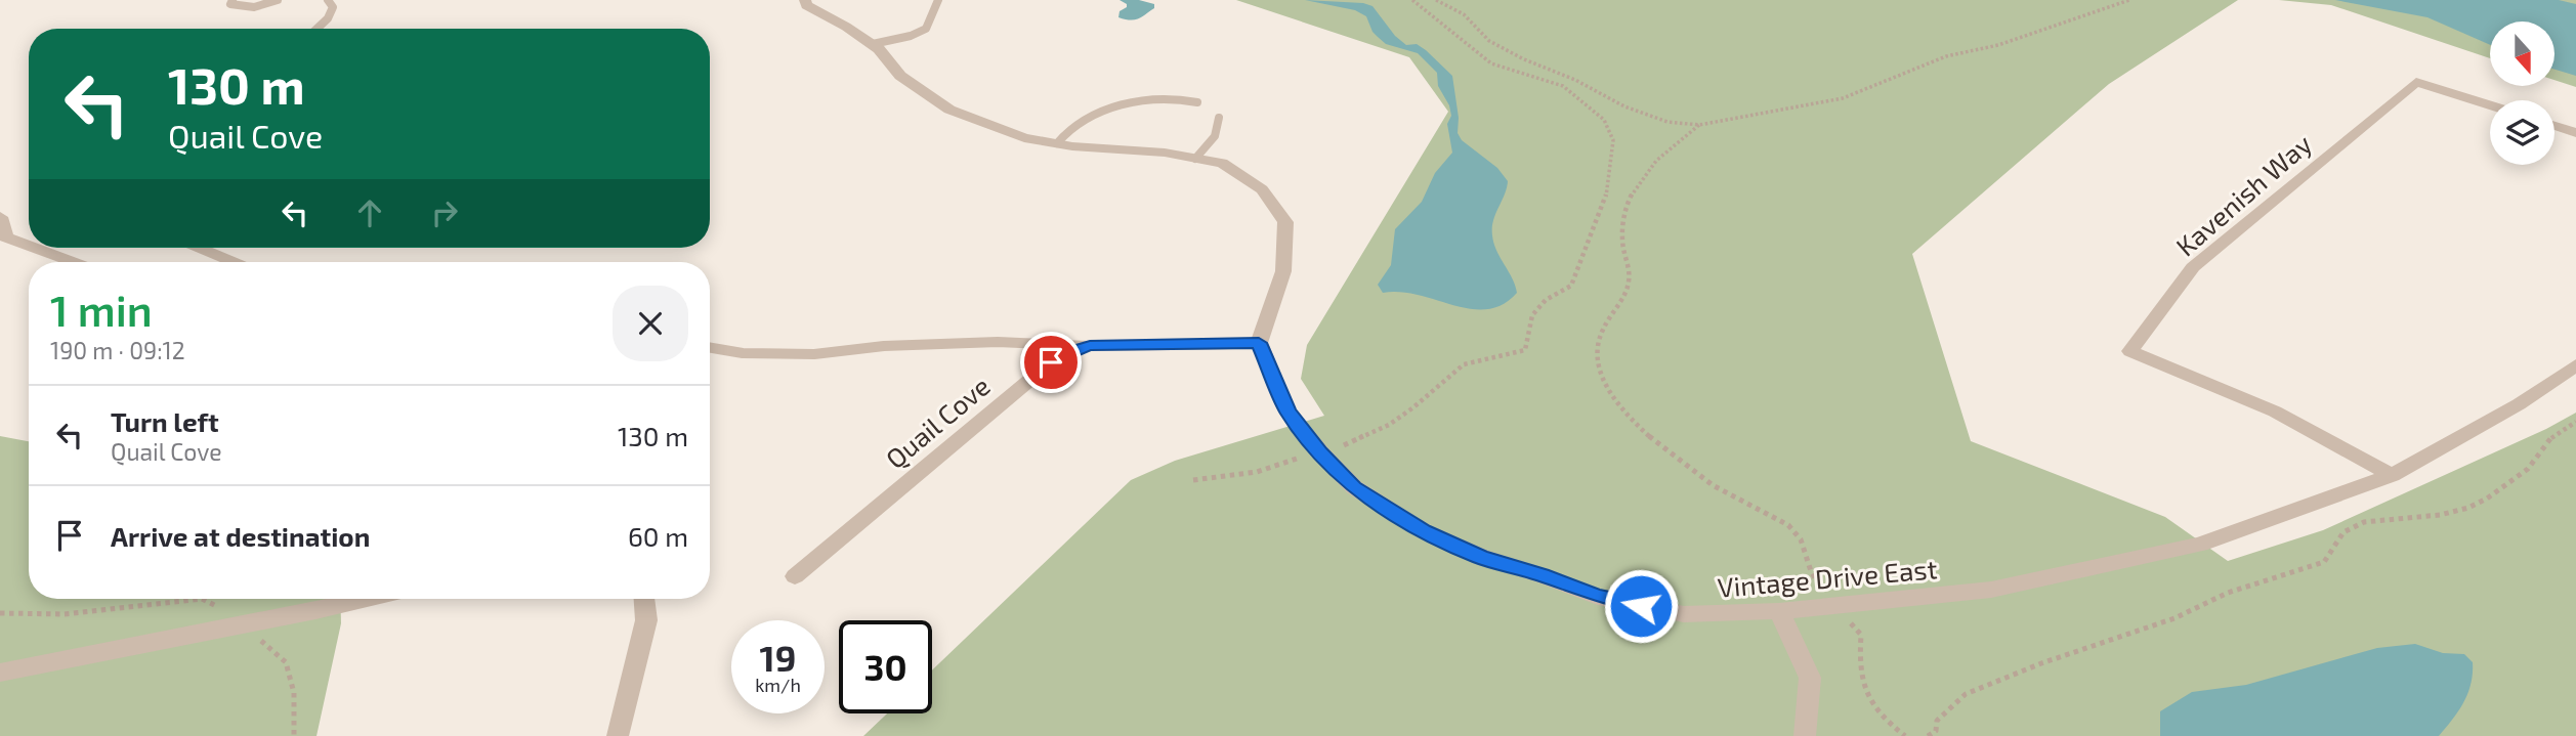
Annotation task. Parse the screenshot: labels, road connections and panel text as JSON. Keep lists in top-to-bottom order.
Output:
{
  "streets": {
    "street": ["Kavenish Way", "Quail Cove", "Vintage Drive East"]
  },
  "crossings": [
    ["Kavenish Way", "Vintage Drive East"],
    ["Quail Cove", "Vintage Drive East"]
  ],
  "north": "bottom",
  "page": {
    "turn": ["130 m", "Quail Cove"],
    "heading": ["1 min", "190 m · 09:12"],
    "list": [
      {
        "name": "Turn left",
        "note": "Quail Cove",
        "value": "130 m"
      },
      {
        "name": "Arrive at destination",
        "value": "60 m"
      }
    ],
    "speed": "19 km/h",
    "limit": "30"
  }
}
